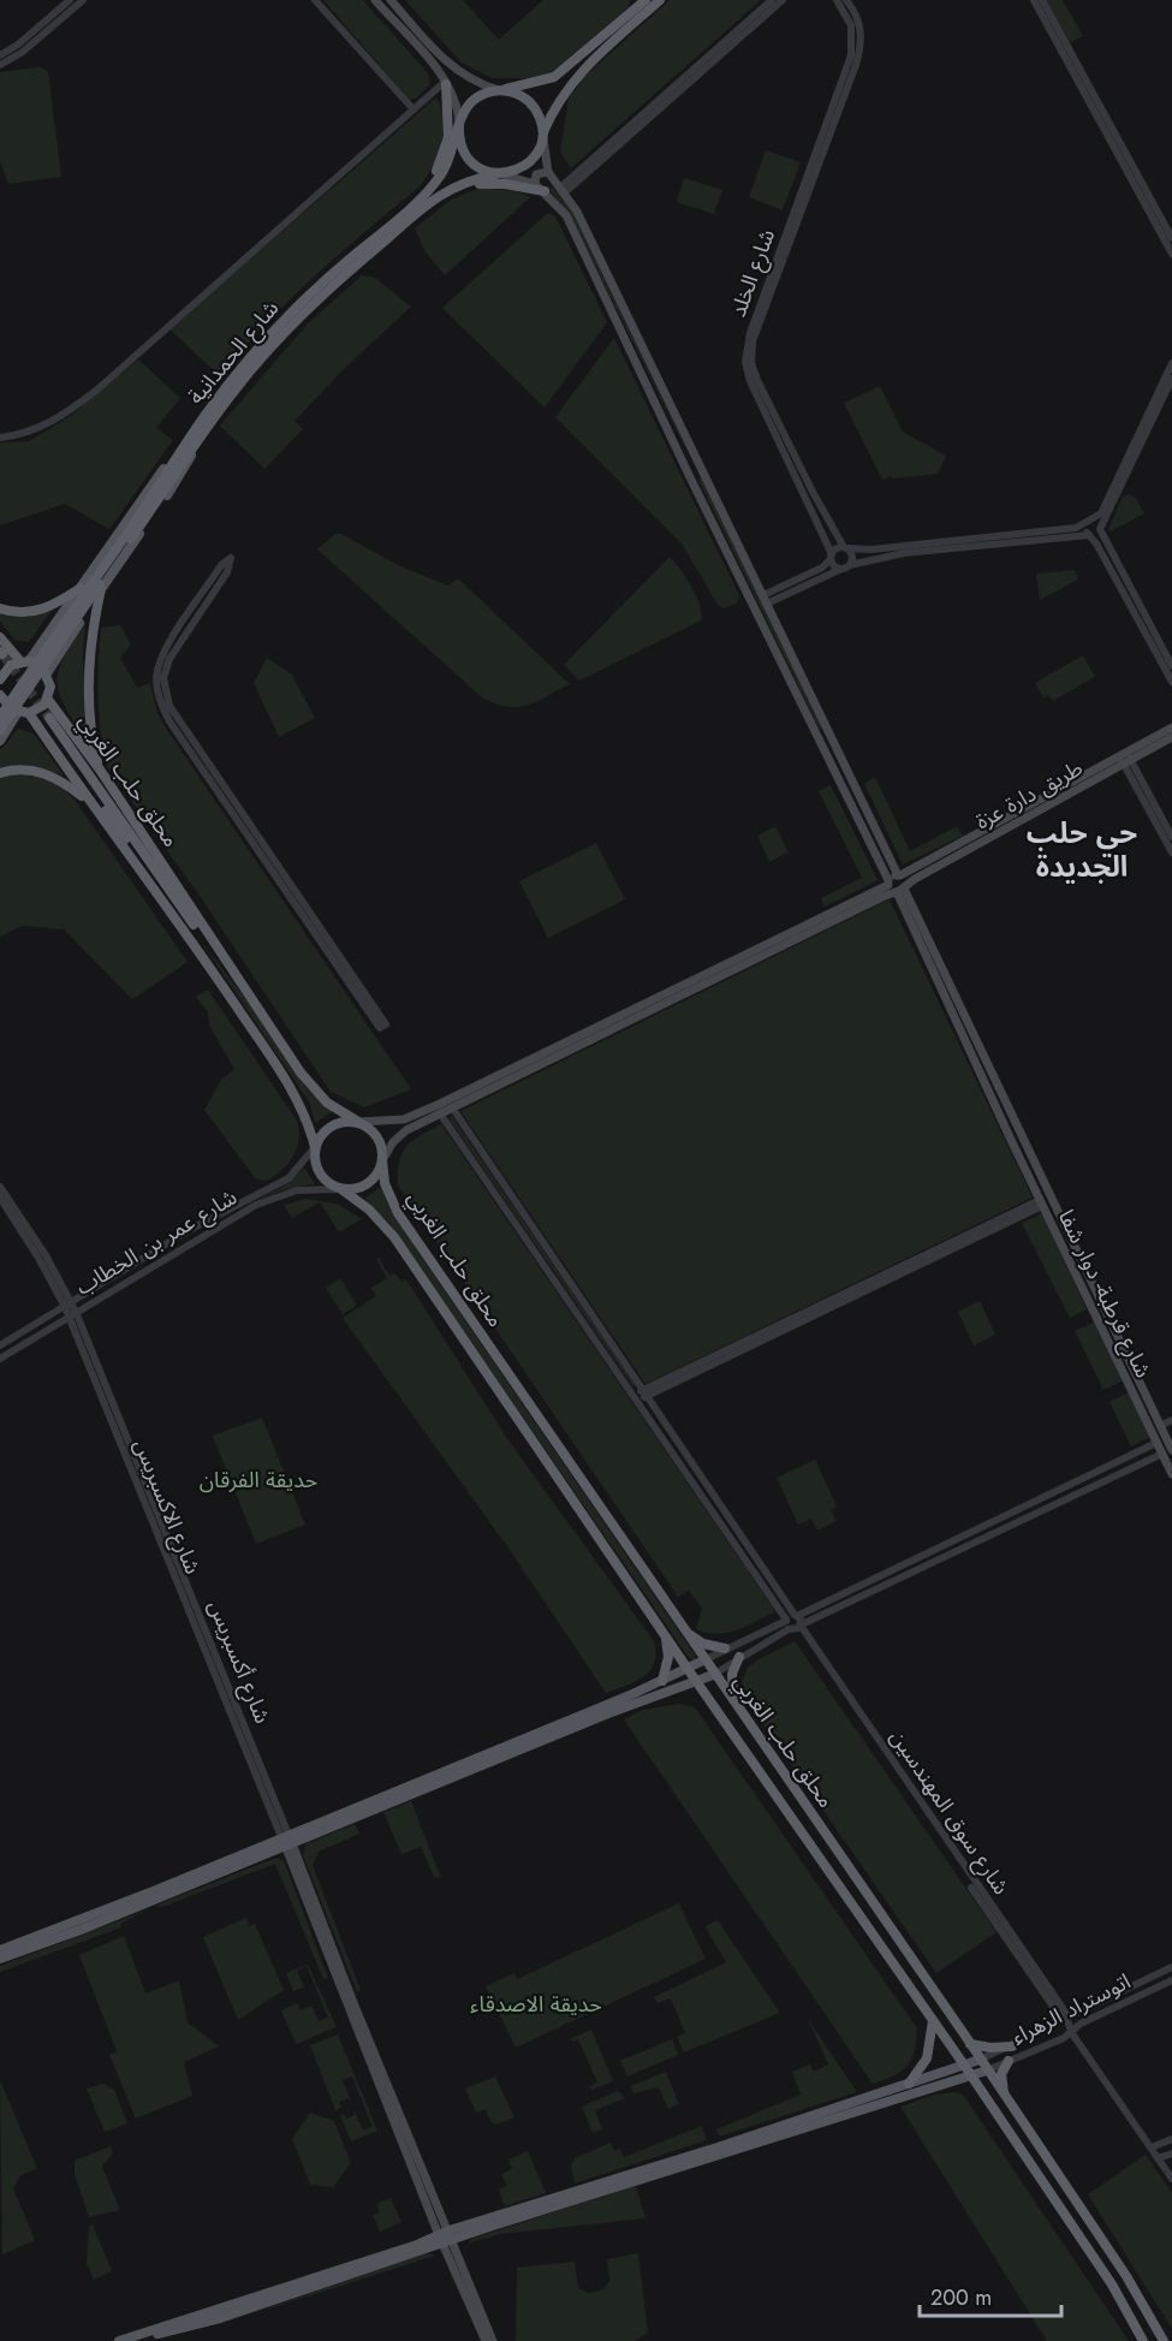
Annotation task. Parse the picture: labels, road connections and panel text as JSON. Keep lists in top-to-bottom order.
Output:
{
  "streets": {
    "highway": ["شارع الحمدانية", "محلق حلب الغربي"],
    "main road": ["طريق دارة عزة", "شارع قرطبة- دوار شفا"],
    "street": [
      "شارع الخلد",
      "شارع عمر بن الخطاب",
      "شارع الاكسبريس",
      "شارع سوق المهندسين",
      "اتوستراد الزهراء"
    ]
  },
  "crossings": [
    ["محلق حلب الغربي", "شارع عمر بن الخطاب"],
    ["محلق حلب الغربي", "اتوستراد الزهراء"],
    ["شارع عمر بن الخطاب", "شارع الاكسبريس"],
    ["شارع سوق المهندسين", "اتوستراد الزهراء"]
  ],
  "districts": ["حي حلب الجديدة"],
  "parks": ["حديقة الفرقان", "حديقة الاصدقاء"],
  "scale_bar": "200 m"
}
